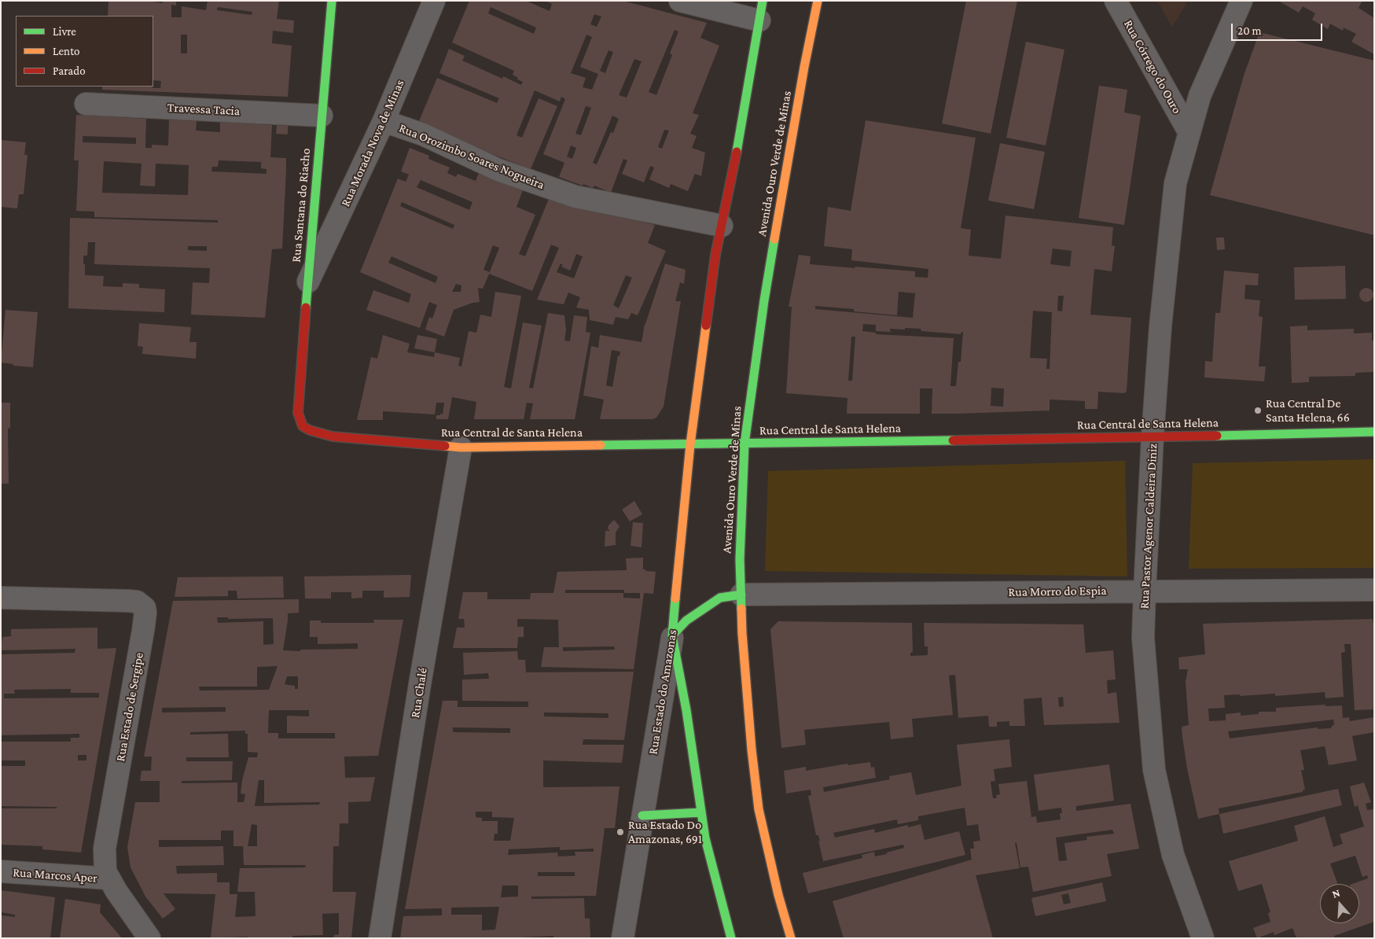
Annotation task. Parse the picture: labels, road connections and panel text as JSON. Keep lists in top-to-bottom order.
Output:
{
  "streets": {
    "street": [
      "Rua Córrego do Ouro",
      "Travessa Tacia",
      "Rua Morada Nova de Minas",
      "Rua Orozimbo Soares Nogueira",
      "Avenida Ouro Verde de Minas",
      "Rua Santana do Riacho",
      "Rua Central de Santa Helena",
      "Rua Pastor Agenor Caldeira Diniz",
      "Rua Morro do Espia",
      "Rua Estado do Amazonas",
      "Rua Chalé",
      "Rua Estado de Sergipe",
      "Rua Marcos Aper"
    ]
  },
  "crossings": [
    ["Rua Córrego do Ouro", "Rua Pastor Agenor Caldeira Diniz"],
    ["Travessa Tacia", "Rua Santana do Riacho"],
    ["Rua Morada Nova de Minas", "Rua Orozimbo Soares Nogueira"],
    ["Rua Morada Nova de Minas", "Rua Santana do Riacho"],
    ["Avenida Ouro Verde de Minas", "Rua Central de Santa Helena"],
    ["Avenida Ouro Verde de Minas", "Rua Morro do Espia"],
    ["Rua Santana do Riacho", "Rua Central de Santa Helena"],
    ["Rua Central de Santa Helena", "Rua Pastor Agenor Caldeira Diniz"],
    ["Rua Central de Santa Helena", "Rua Estado do Amazonas"],
    ["Rua Central de Santa Helena", "Rua Chalé"],
    ["Rua Pastor Agenor Caldeira Diniz", "Rua Morro do Espia"],
    ["Rua Estado de Sergipe", "Rua Marcos Aper"]
  ],
  "places": ["Rua Central De Santa Helena, 66", "Rua Estado Do Amazonas, 691"],
  "legend": ["Livre", "Lento", "Parado"],
  "scale_bar": "20 m",
  "north": "top"
}
